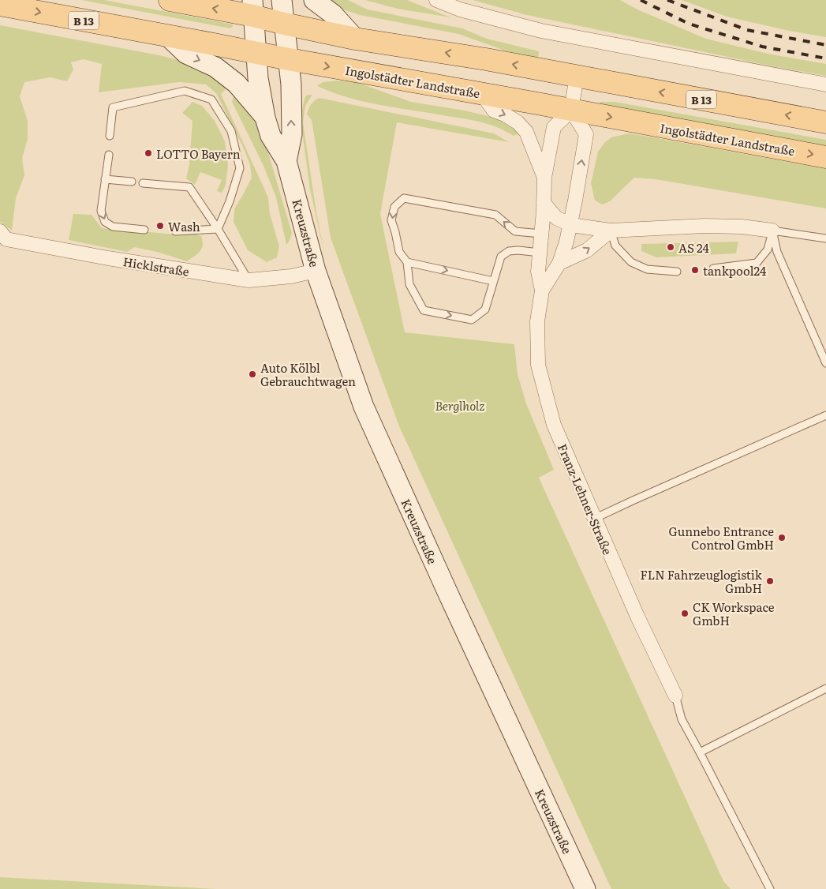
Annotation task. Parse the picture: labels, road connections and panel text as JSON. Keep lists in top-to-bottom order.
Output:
{
  "streets": {
    "main road": ["B 13", "Ingolstädter Landstraße", "Kreuzstraße"],
    "street": ["Hicklstraße", "Franz-Lehner-Straße"]
  },
  "crossings": [
    ["B 13", "Kreuzstraße"],
    ["Ingolstädter Landstraße", "Kreuzstraße"],
    ["Ingolstädter Landstraße", "Franz-Lehner-Straße"],
    ["Kreuzstraße", "Hicklstraße"]
  ],
  "parks": ["Berglholz"],
  "places": [
    "LOTTO Bayern",
    "Wash",
    "AS 24",
    "tankpool24",
    "Auto Kölbl Gebrauchtwagen",
    "Gunnebo Entrance Control GmbH",
    "FLN Fahrzeuglogistik GmbH",
    "CK Workspace GmbH"
  ]
}
